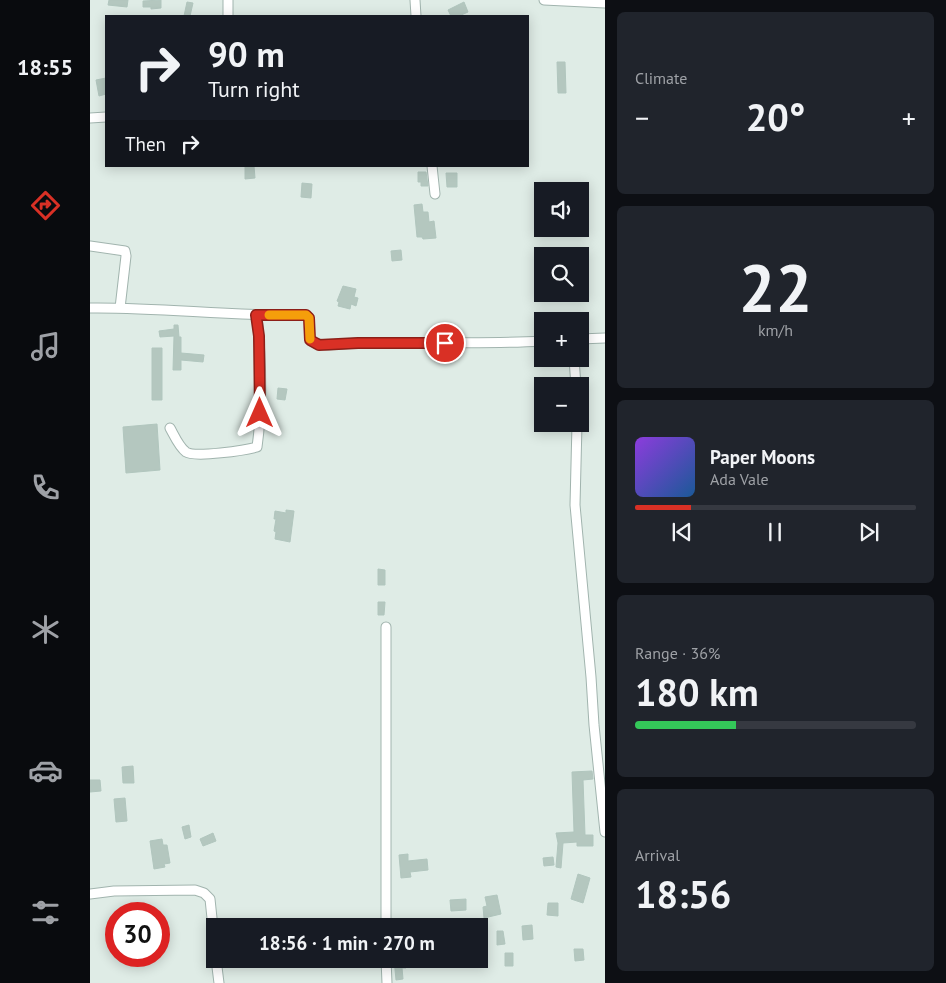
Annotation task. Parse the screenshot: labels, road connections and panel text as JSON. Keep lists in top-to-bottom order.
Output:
{
  "page": {
    "tabs": "18:55",
    "tile": [
      "Climate",
      ["22", "km/h"],
      ["Range · 36%", "180 km"],
      ["Arrival", "18:56"]
    ],
    "turn": ["90 m", "Turn right"],
    "heat": ["−", "20°", "+"],
    "then": "Then",
    "map_buttons": ["+", "−"],
    "song": ["Paper Moons", "Ada Vale"],
    "limit": "30",
    "trip": "18:56 · 1 min · 270 m"
  }
}
